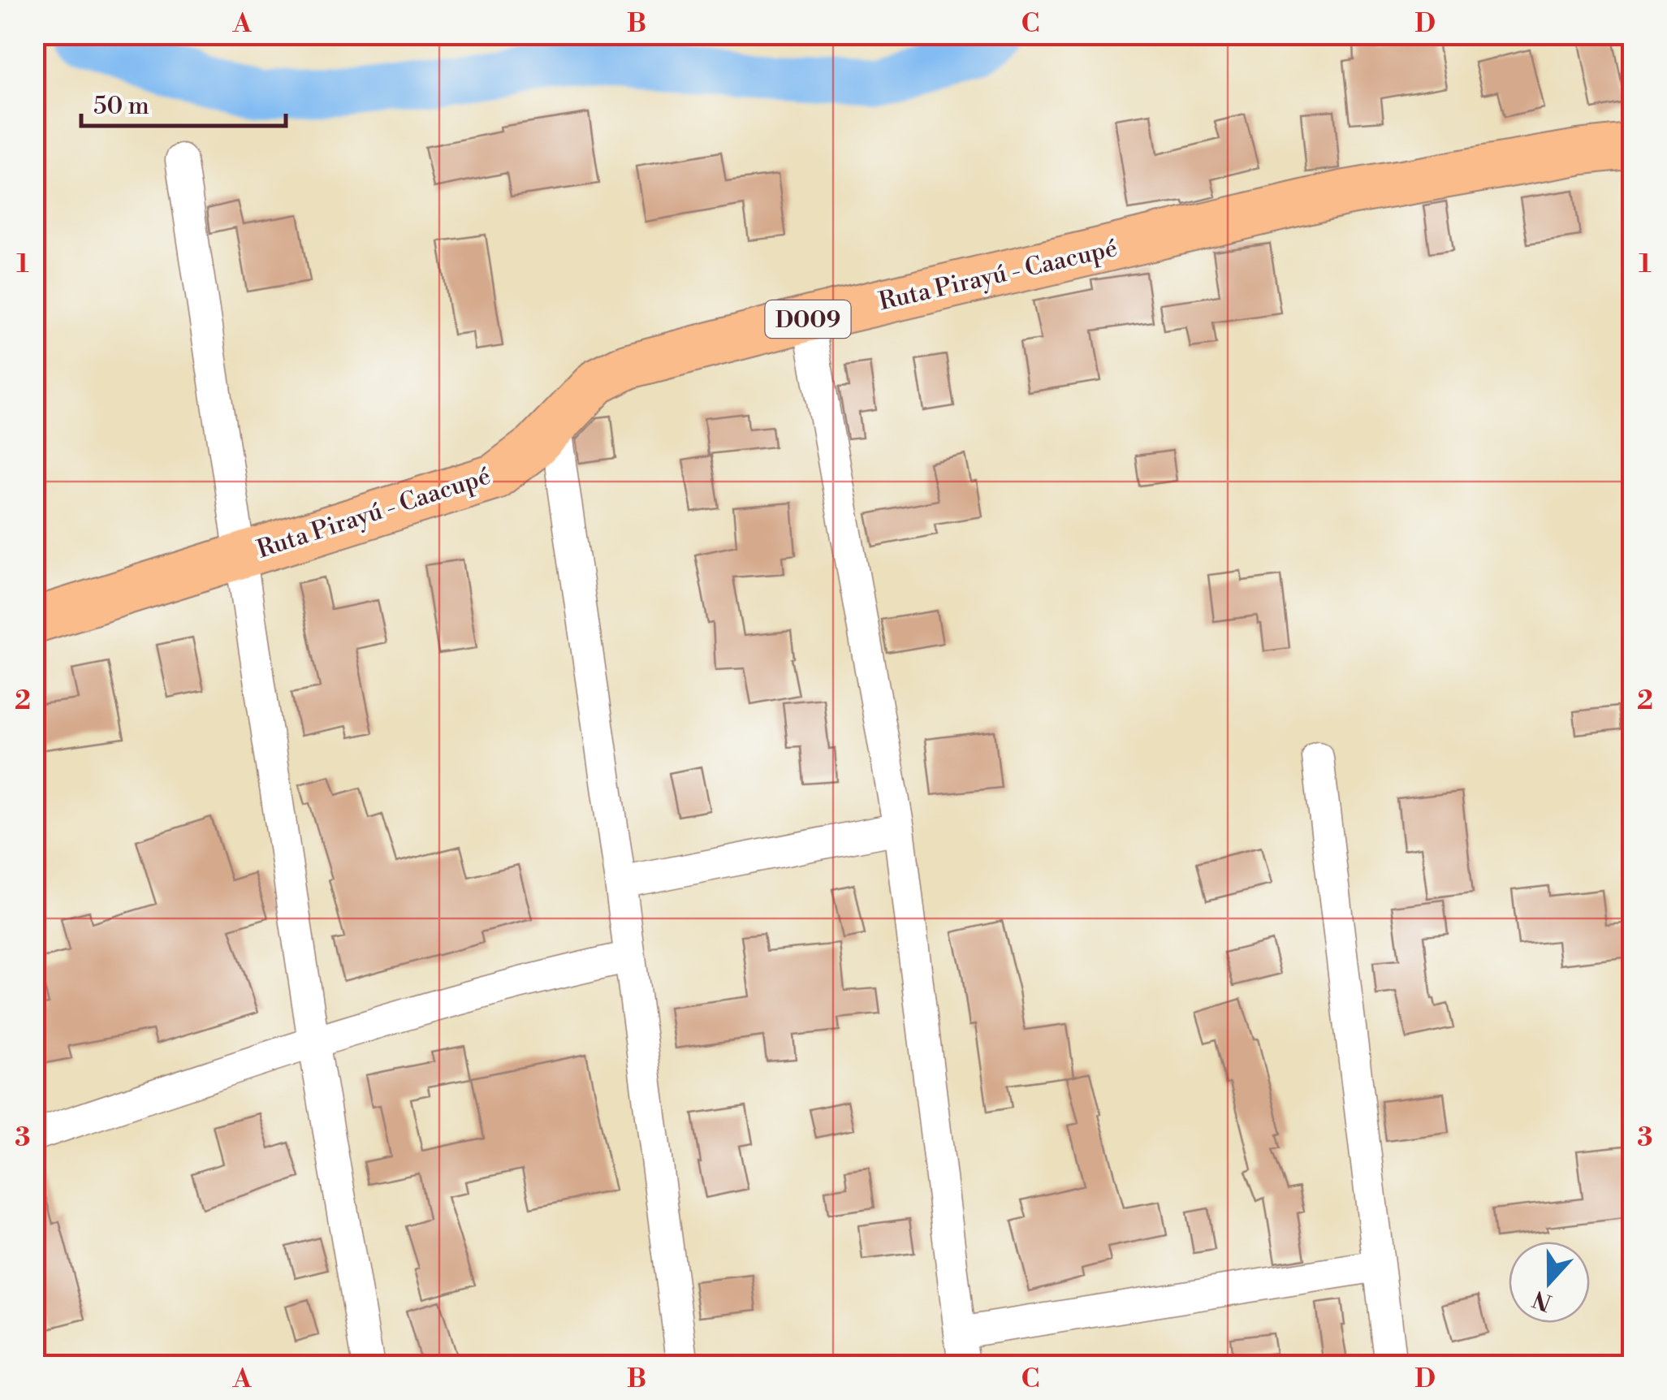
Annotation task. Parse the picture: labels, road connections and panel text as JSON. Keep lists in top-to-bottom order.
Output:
{
  "streets": {
    "main road": ["Ruta Pirayú - Caacupé", "D009"]
  },
  "scale_bar": "50 m",
  "north": "bottom",
  "grid": {
    "columns": [
      "A",
      "B",
      "C",
      "D"
    ],
    "rows": ["1", "2", "3"]
  }
}
